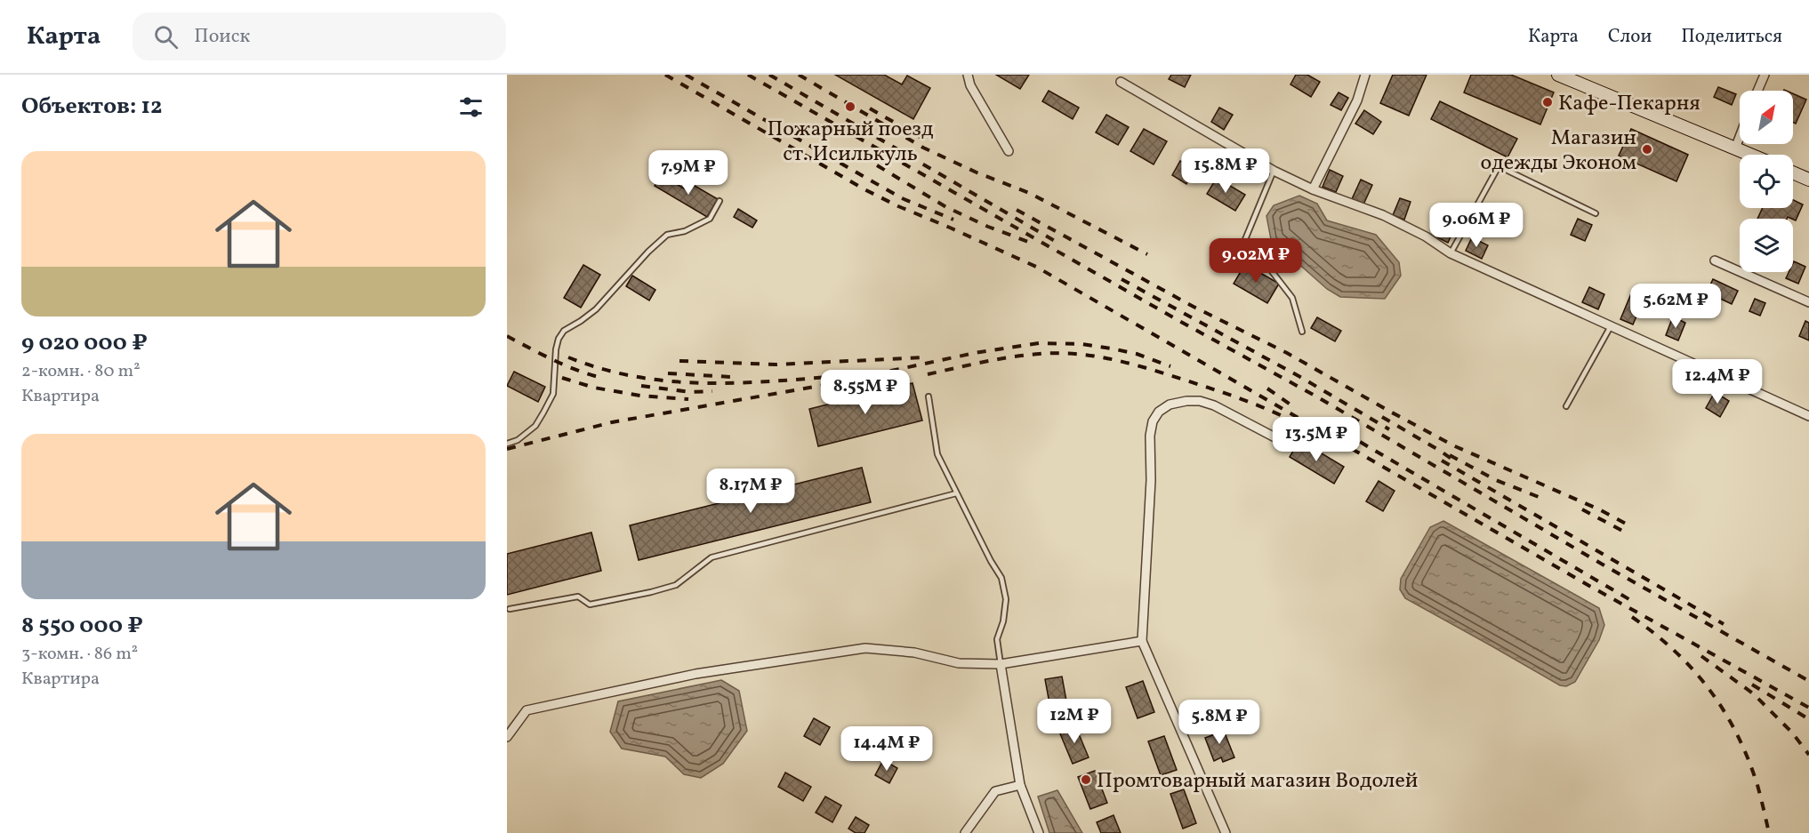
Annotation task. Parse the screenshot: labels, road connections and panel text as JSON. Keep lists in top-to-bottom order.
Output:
{
  "places": [
    "Кафе-Пекарня",
    "Пожарный поезд ст. Исилькуль",
    "Магазин одежды Эконом",
    "Промтоварный магазин Водолей"
  ],
  "north": "top right",
  "page": {
    "header": "Карта",
    "search": "Поиск",
    "nav": ["Карта", "Слои", "Поделиться"],
    "heading": "Объектов: 12",
    "list": [
      {
        "name": "9 020 000 ₽",
        "note": "2-комн. · 80 m² · Квартира"
      },
      {
        "name": "8 550 000 ₽",
        "note": "3-комн. · 86 m² · Квартира"
      }
    ],
    "price": [
      "15.8M ₽",
      "7.9M ₽",
      "9.06M ₽",
      "9.02M ₽",
      "5.62M ₽",
      "12.4M ₽",
      "8.55M ₽",
      "13.5M ₽",
      "8.17M ₽",
      "12M ₽",
      "5.8M ₽",
      "14.4M ₽"
    ]
  }
}
